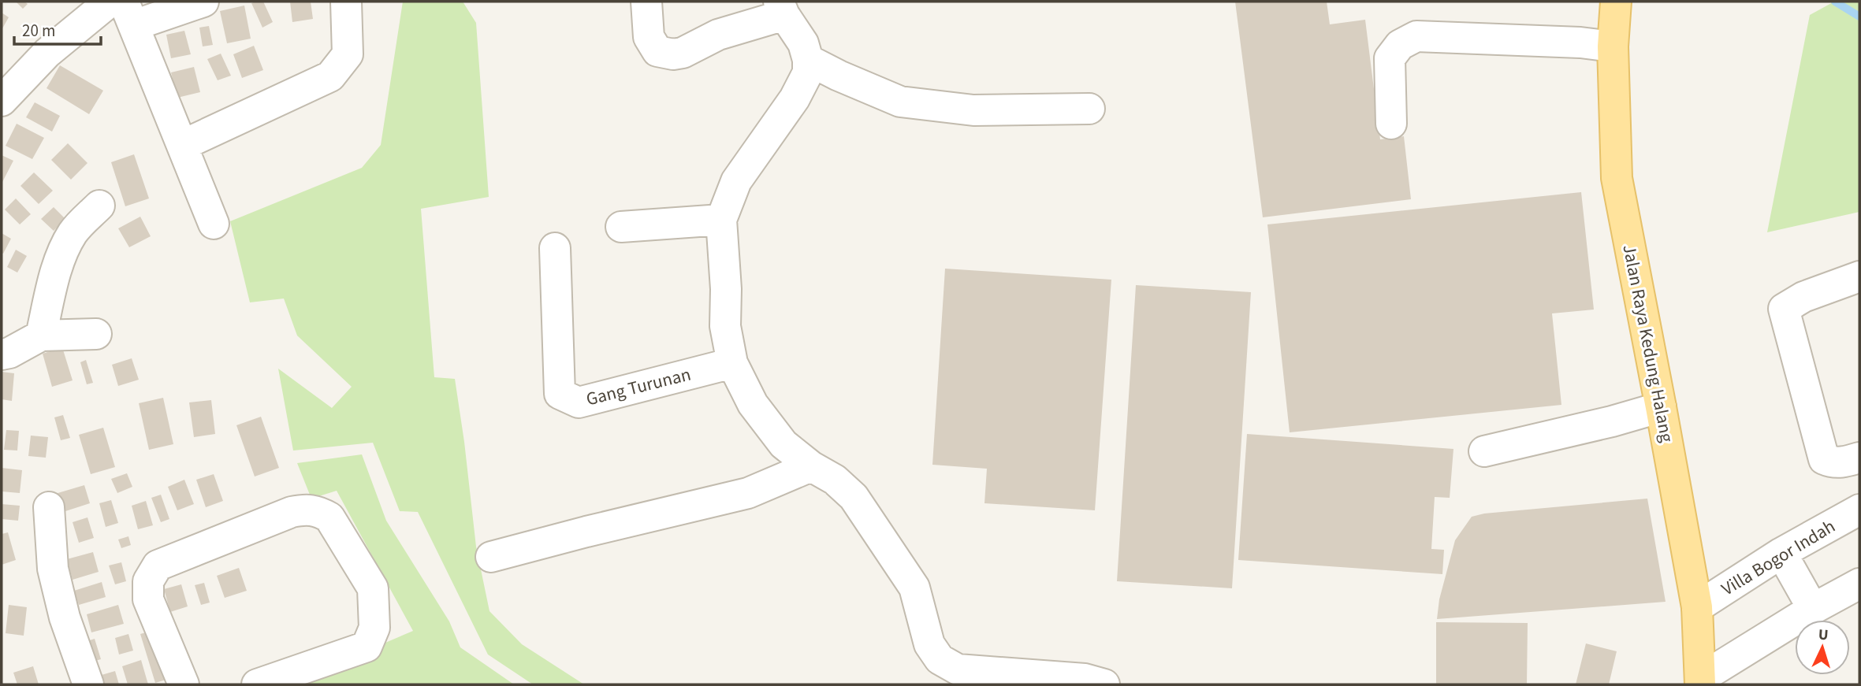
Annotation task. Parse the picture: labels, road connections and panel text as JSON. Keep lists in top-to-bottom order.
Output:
{
  "streets": {
    "main road": ["Jalan Raya Kedung Halang"],
    "street": ["Gang Turunan", "Villa Bogor Indah"]
  },
  "crossings": [
    ["Jalan Raya Kedung Halang", "Villa Bogor Indah"]
  ],
  "scale_bar": "20 m",
  "north": "top"
}
